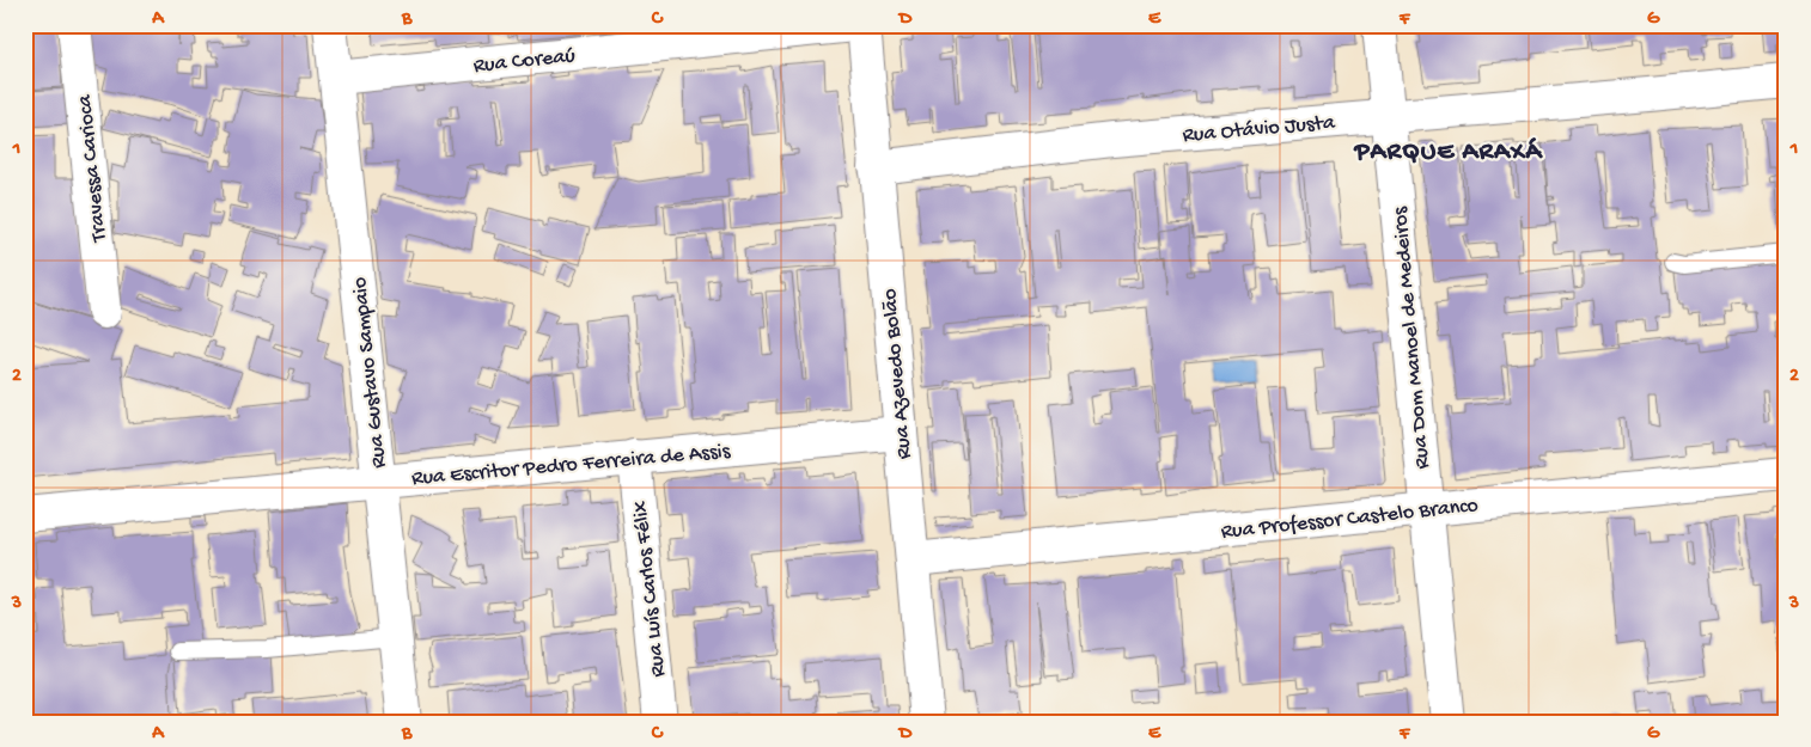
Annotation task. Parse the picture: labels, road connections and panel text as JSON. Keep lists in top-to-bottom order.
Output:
{
  "streets": {
    "street": [
      "Rua Coreaú",
      "Rua Otávio Justa",
      "Travessa Carioca",
      "Rua Dom Manoel de Medeiros",
      "Rua Gustavo Sampaio",
      "Rua Azevedo Bolão",
      "Rua Escritor Pedro Ferreira de Assis",
      "Rua Professor Castelo Branco",
      "Rua Luís Carlos Félix"
    ]
  },
  "crossings": [
    ["Rua Coreaú", "Rua Gustavo Sampaio"],
    ["Rua Otávio Justa", "Rua Dom Manoel de Medeiros"],
    ["Rua Otávio Justa", "Rua Azevedo Bolão"],
    ["Rua Dom Manoel de Medeiros", "Rua Professor Castelo Branco"],
    ["Rua Gustavo Sampaio", "Rua Escritor Pedro Ferreira de Assis"],
    ["Rua Azevedo Bolão", "Rua Escritor Pedro Ferreira de Assis"],
    ["Rua Azevedo Bolão", "Rua Professor Castelo Branco"],
    ["Rua Escritor Pedro Ferreira de Assis", "Rua Luís Carlos Félix"]
  ],
  "districts": ["PARQUE ARAXÁ"],
  "grid": {
    "columns": [
      "A",
      "B",
      "C",
      "D",
      "E",
      "F",
      "G"
    ],
    "rows": ["1", "2", "3"]
  }
}
